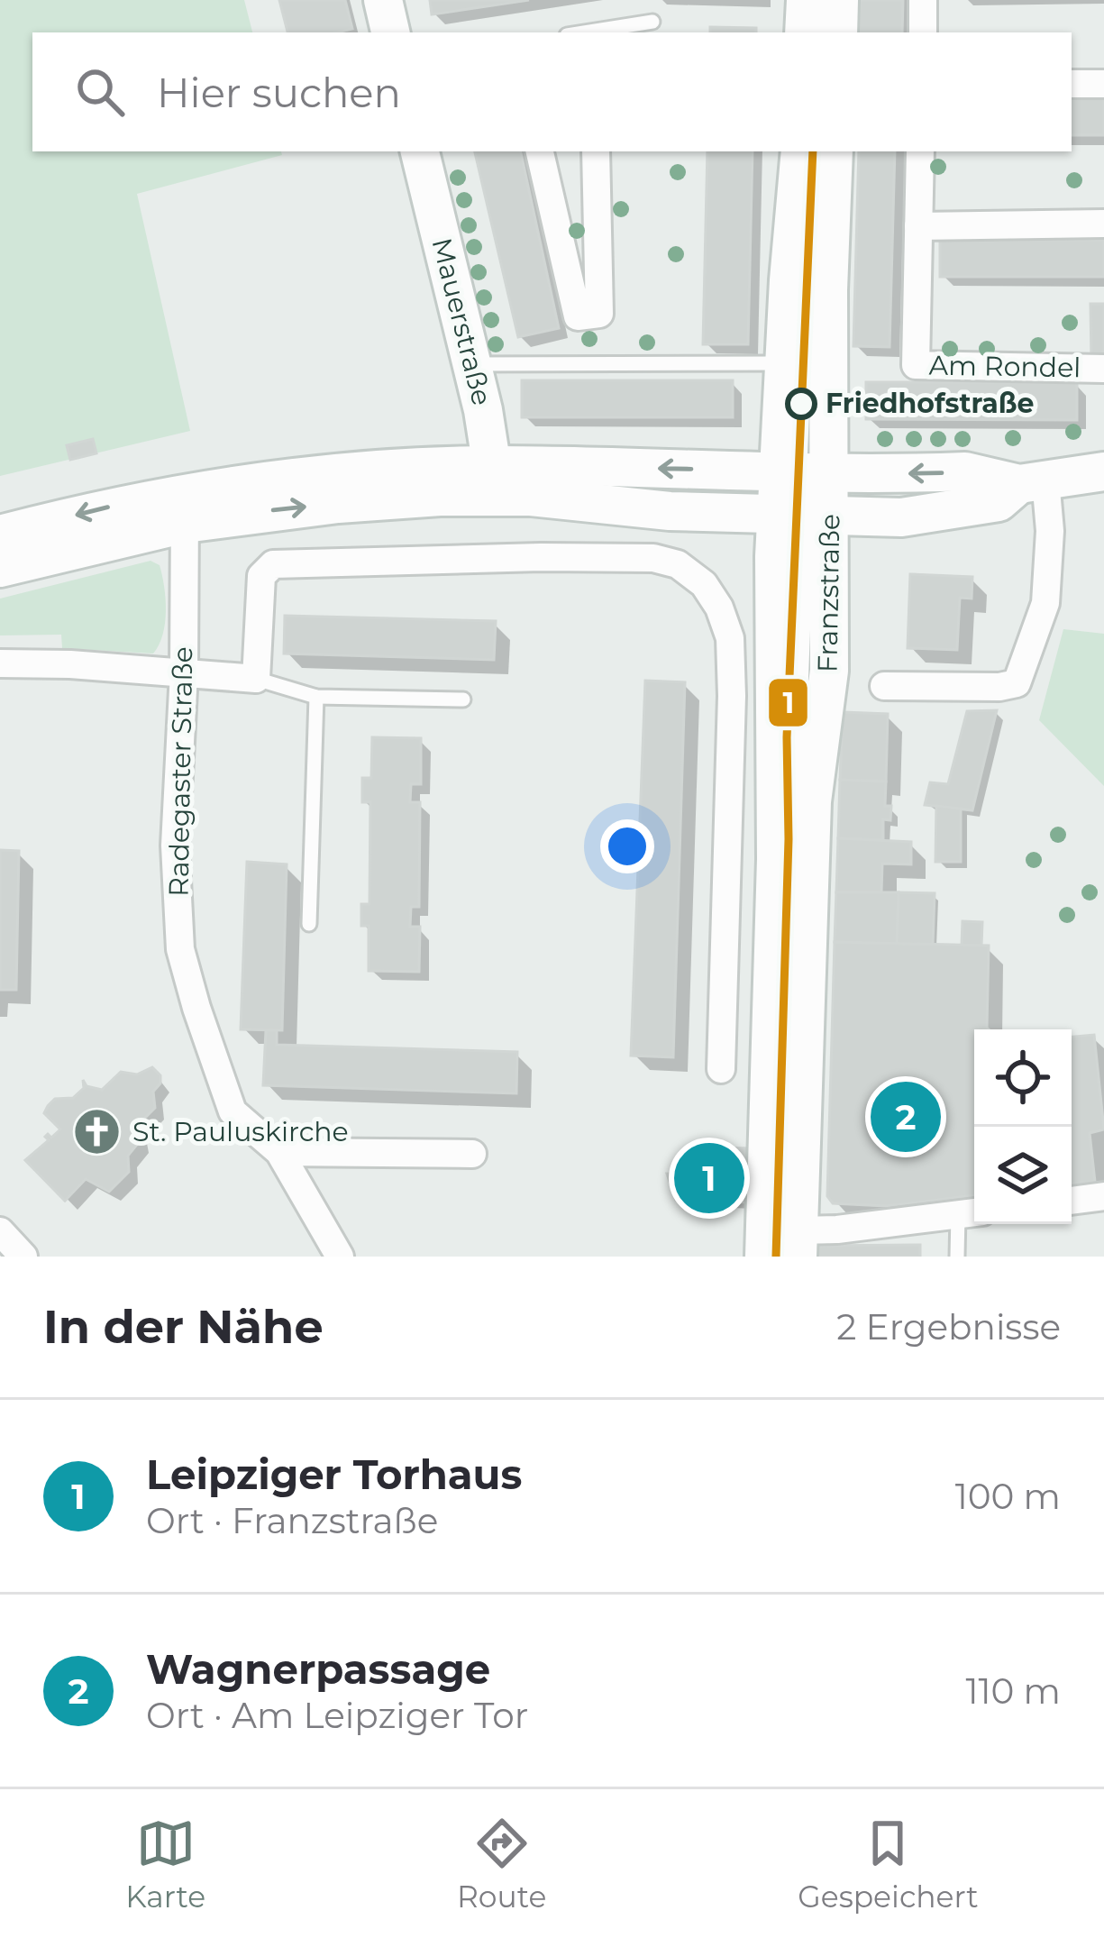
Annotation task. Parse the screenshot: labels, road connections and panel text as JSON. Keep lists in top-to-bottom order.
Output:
{
  "streets": {
    "main road": ["Mauerstraße", "Franzstraße"],
    "street": ["Am Rondel", "Radegaster Straße"]
  },
  "places": {
    "other": ["Friedhofstraße"],
    "church": ["St. Pauluskirche"]
  },
  "lines": ["transit line 1"],
  "page": {
    "search": "Hier suchen",
    "pins": ["2", "1"],
    "heading": ["In der Nähe", "2 Ergebnisse"],
    "list": [
      {
        "mark": "1",
        "name": "Leipziger Torhaus",
        "note": "Ort · Franzstraße",
        "value": "100 m"
      },
      {
        "mark": "2",
        "name": "Wagnerpassage",
        "note": "Ort · Am Leipziger Tor",
        "value": "110 m"
      }
    ],
    "nav": ["Karte", "Route", "Gespeichert"]
  }
}
